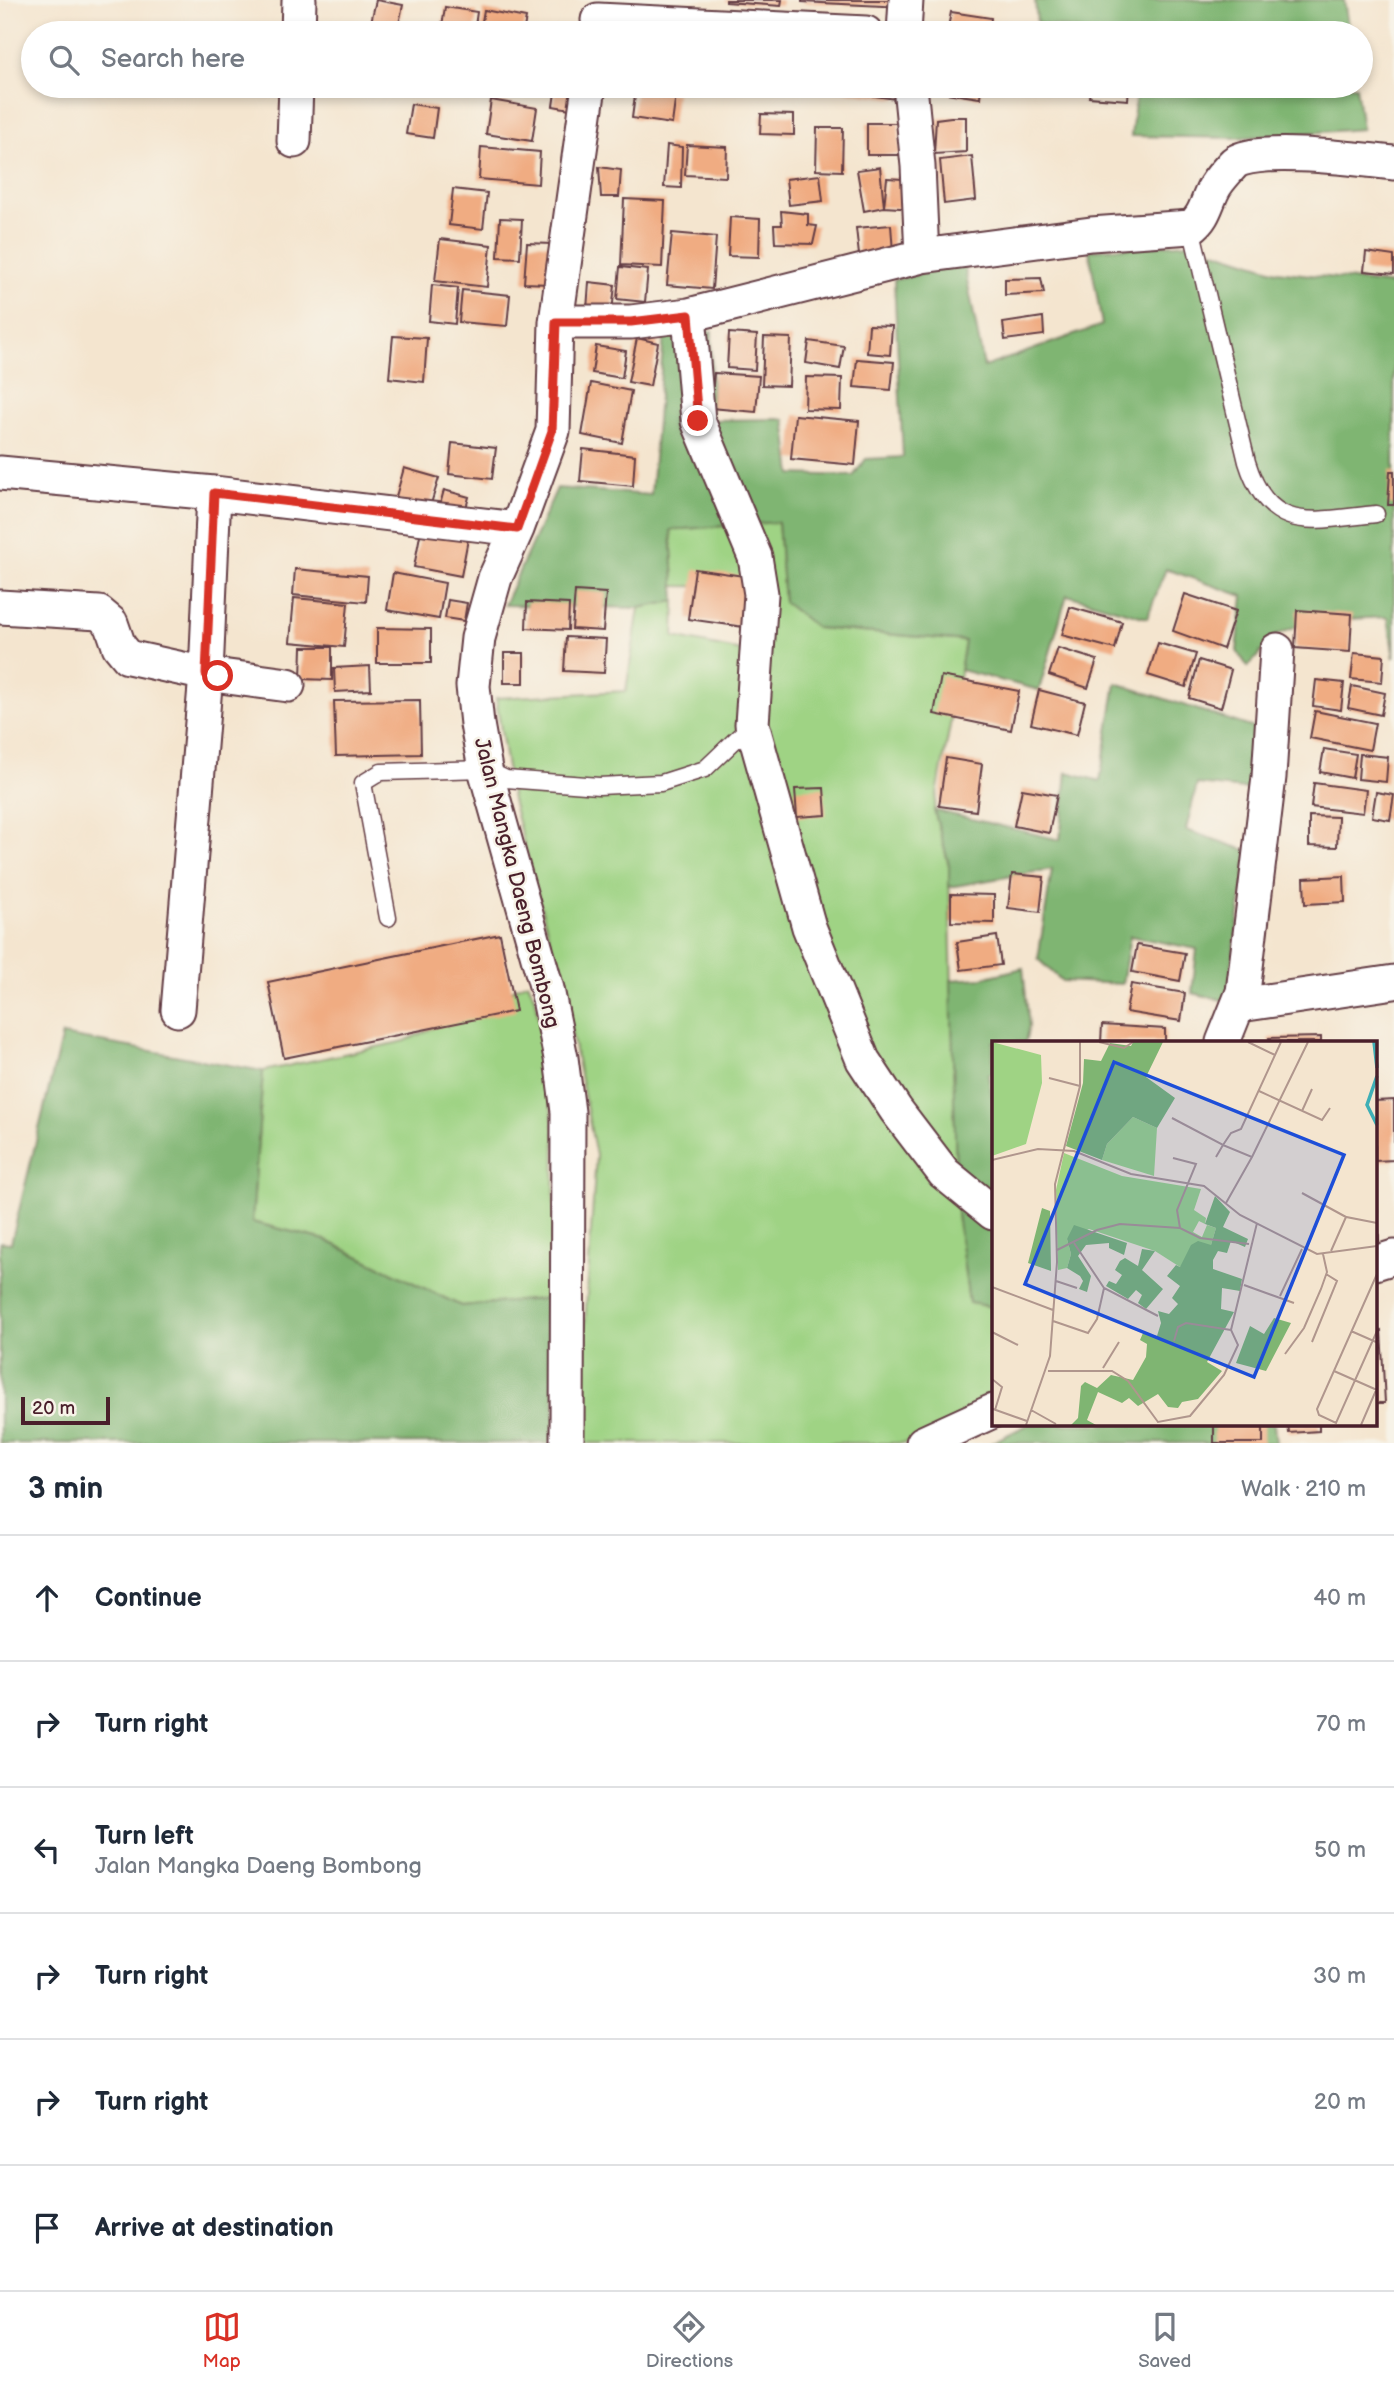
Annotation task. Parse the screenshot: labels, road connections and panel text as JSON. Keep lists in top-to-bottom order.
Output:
{
  "streets": {
    "street": ["Jalan Mangka Daeng Bombong"]
  },
  "scale_bar": "20 m",
  "page": {
    "search": "Search here",
    "scale": "20 m",
    "heading": ["3 min", "Walk · 210 m"],
    "list": [
      ["Continue", "40 m"],
      ["Turn right", "70 m"],
      ["Turn left", "Jalan Mangka Daeng Bombong", "50 m"],
      ["Turn right", "30 m"],
      ["Turn right", "20 m"],
      "Arrive at destination"
    ],
    "nav": ["Map", "Directions", "Saved"]
  }
}
